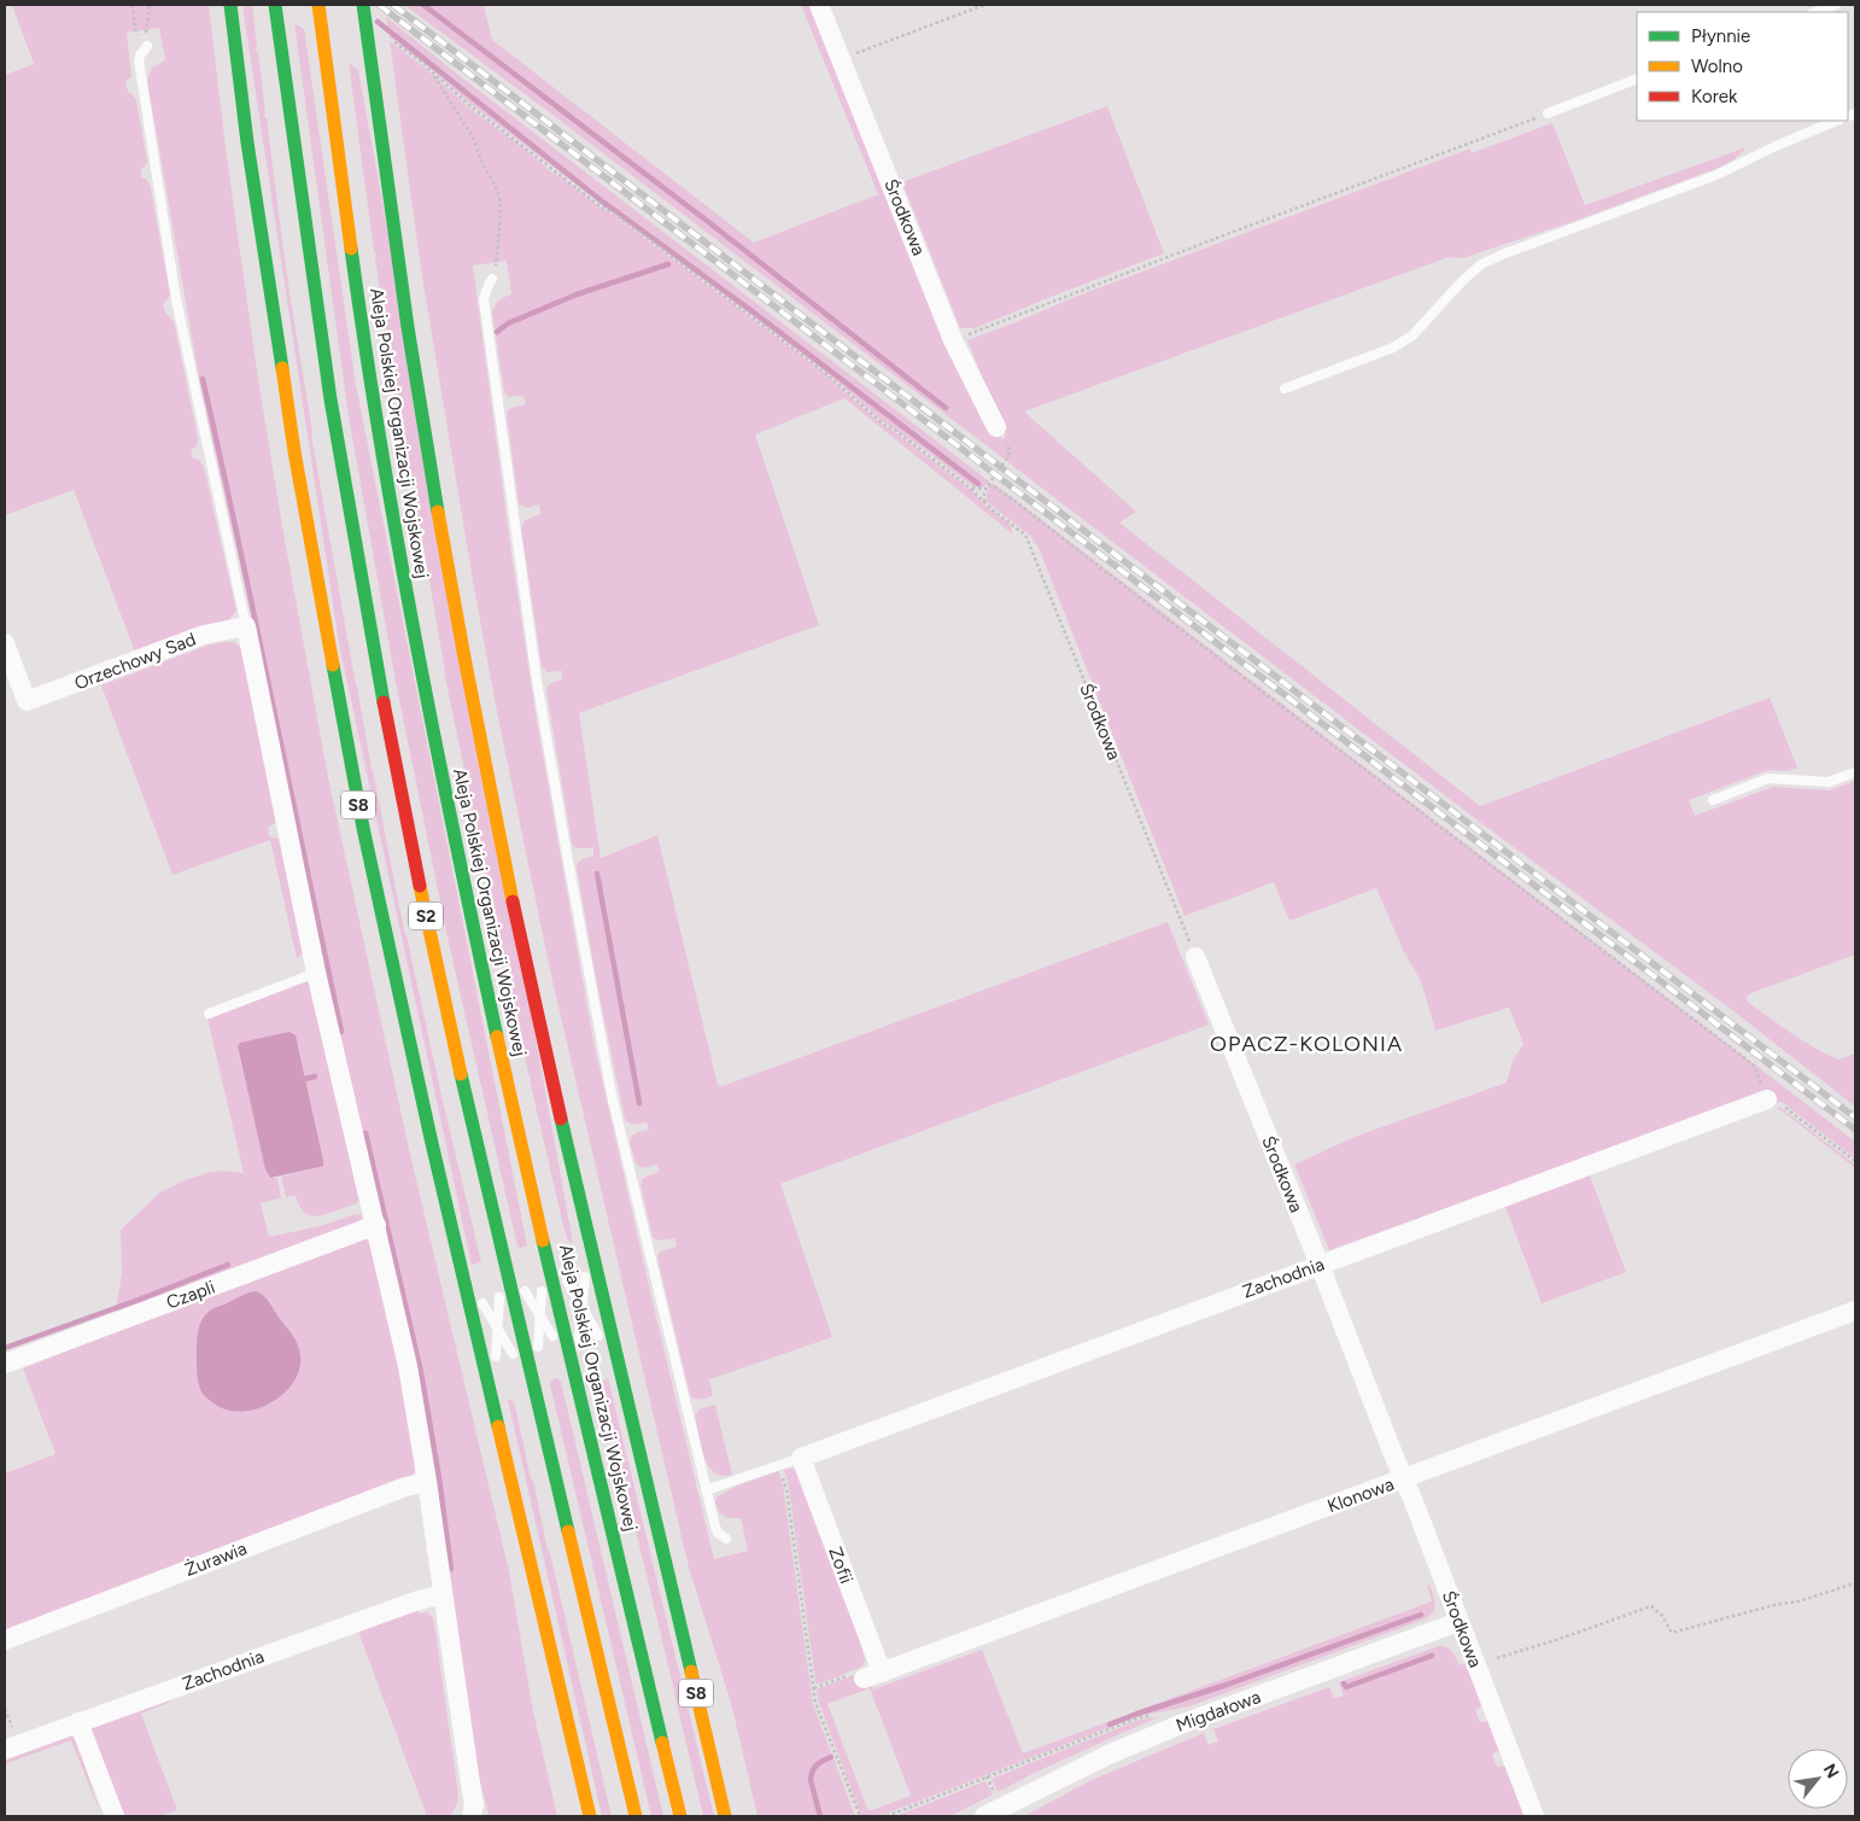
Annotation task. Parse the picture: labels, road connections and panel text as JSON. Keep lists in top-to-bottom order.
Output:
{
  "streets": {
    "highway": ["Aleja Polskiej Organizacji Wojskowej", "S8", "S2"],
    "street": [
      "Środkowa",
      "Orzechowy Sad",
      "Zachodnia",
      "Czapli",
      "Klonowa",
      "Żurawia",
      "Zofii",
      "Migdałowa"
    ]
  },
  "crossings": [
    ["Środkowa", "Zachodnia"],
    ["Środkowa", "Klonowa"],
    ["Środkowa", "Migdałowa"],
    ["Zachodnia", "Zofii"],
    ["Klonowa", "Zofii"]
  ],
  "districts": ["OPACZ-KOLONIA"],
  "legend": ["Płynnie", "Wolno", "Korek"],
  "north": "top right"
}
